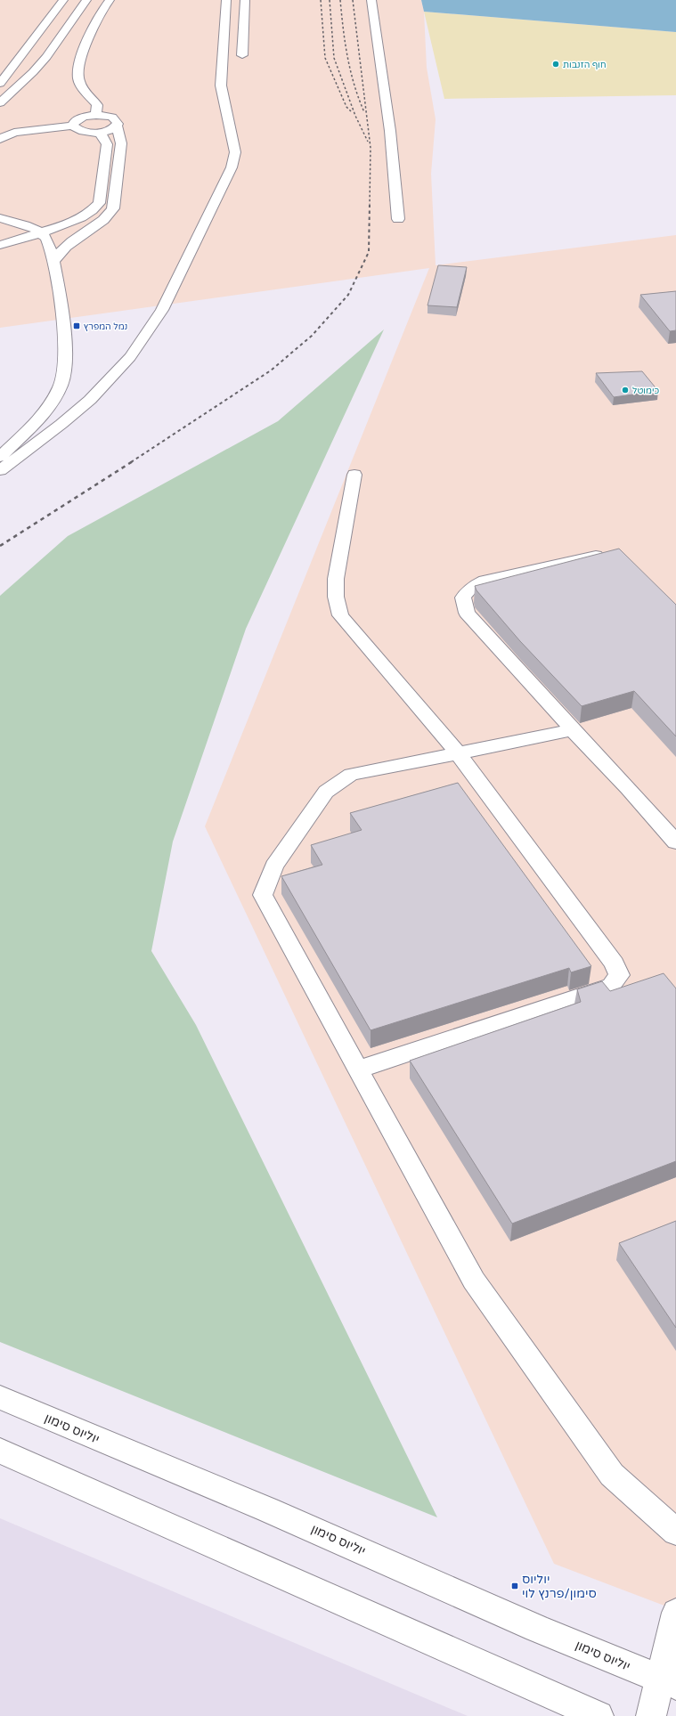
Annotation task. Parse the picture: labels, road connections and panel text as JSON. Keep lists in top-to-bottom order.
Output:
{
  "streets": {
    "street": ["יוליוס סימון"]
  },
  "places": {
    "other": ["חוף הזנבות", "כימוטל"],
    "transit": ["נמל המפרץ", "יוליוס סימון/פרנץ לוי"]
  }
}
